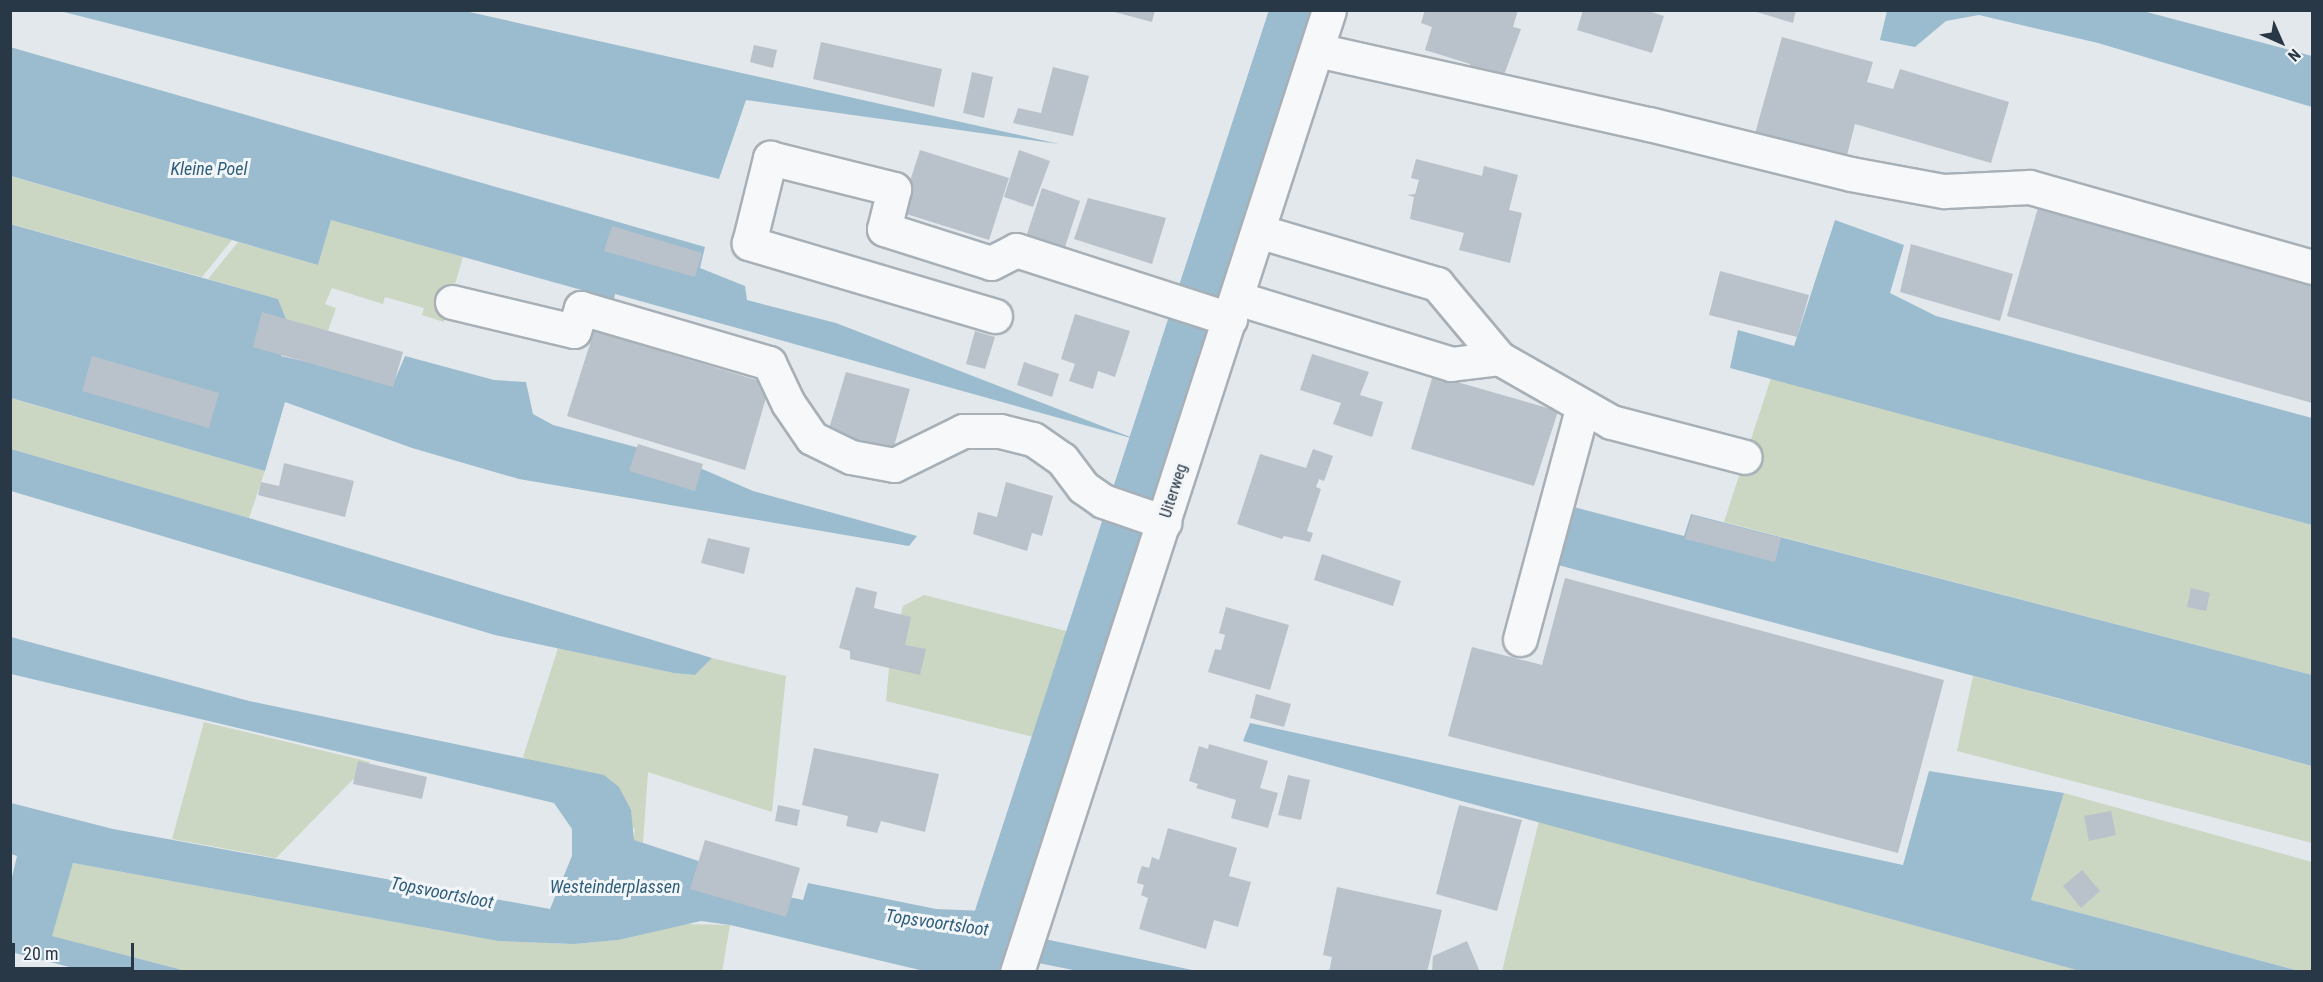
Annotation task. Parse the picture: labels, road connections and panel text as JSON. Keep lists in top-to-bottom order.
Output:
{
  "streets": {
    "street": ["Uiterweg"]
  },
  "water": ["Kleine Poel", "Westeinderplassen", "Topsvoortsloot"],
  "scale_bar": "20 m",
  "north": "bottom right"
}
